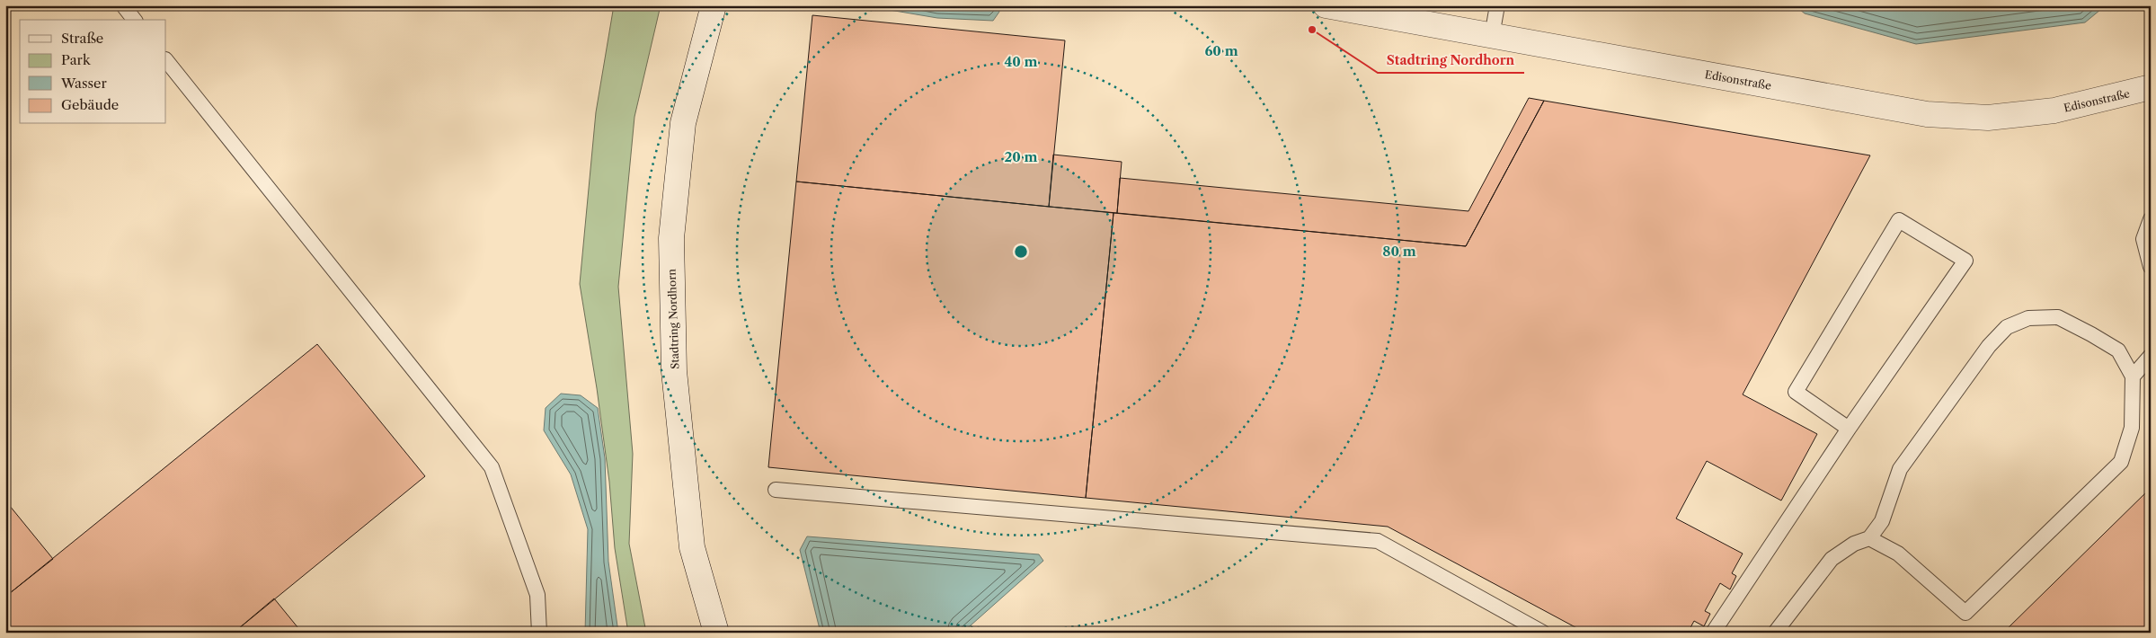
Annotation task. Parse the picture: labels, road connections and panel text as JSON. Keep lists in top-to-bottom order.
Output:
{
  "streets": {
    "street": ["Edisonstraße", "Stadtring Nordhorn"]
  },
  "places": ["Stadtring Nordhorn"],
  "legend": [
    "Straße",
    "Park",
    "Wasser",
    "Gebäude"
  ],
  "rings": [
    "60 m",
    "40 m",
    "20 m",
    "80 m"
  ]
}
